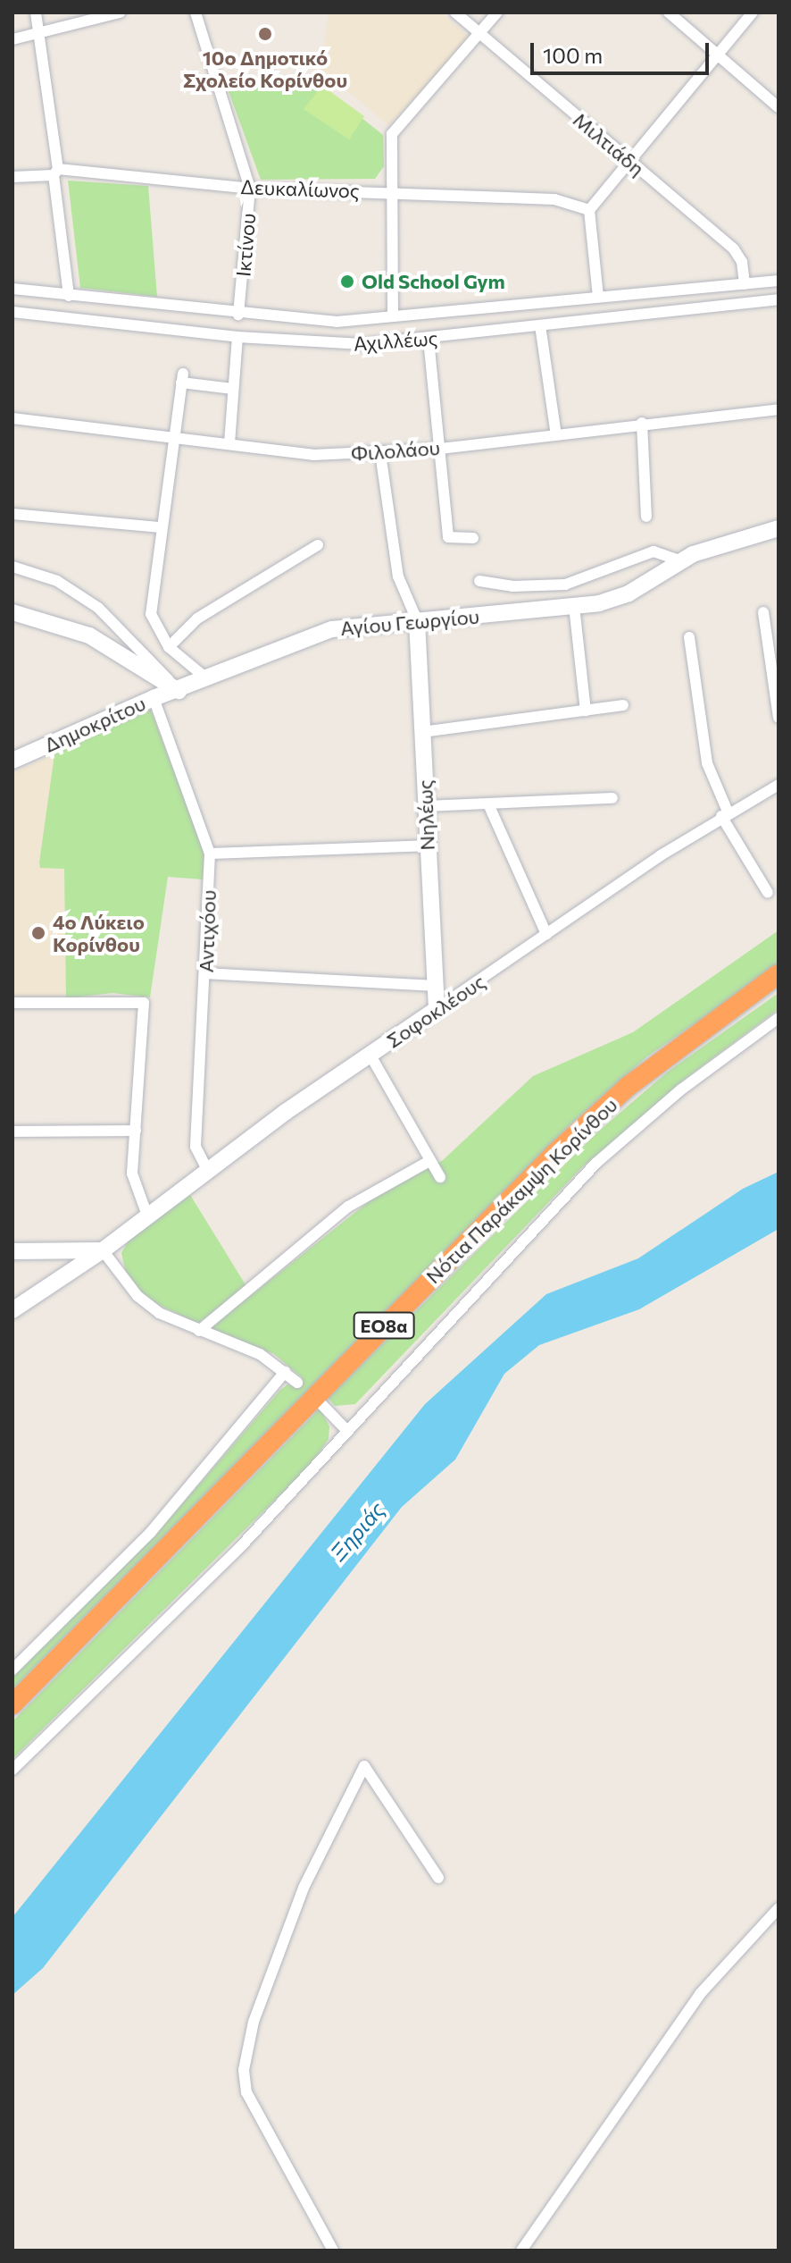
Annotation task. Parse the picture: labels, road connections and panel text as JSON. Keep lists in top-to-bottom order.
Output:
{
  "streets": {
    "highway": ["Νότια Παράκαμψη Κορίνθου", "ΕΟ8α"],
    "street": [
      "Μιλτιάδη",
      "Δευκαλίωνος",
      "Ικτίνου",
      "Αχιλλέως",
      "Φιλολάου",
      "Αγίου Γεωργίου",
      "Δημοκρίτου",
      "Νηλέως",
      "Αντιχόου",
      "Σοφοκλέους"
    ]
  },
  "crossings": [
    ["Μιλτιάδη", "Αχιλλέως"],
    ["Δευκαλίωνος", "Ικτίνου"],
    ["Ικτίνου", "Αχιλλέως"],
    ["Αγίου Γεωργίου", "Δημοκρίτου"],
    ["Αγίου Γεωργίου", "Νηλέως"],
    ["Δημοκρίτου", "Αντιχόου"],
    ["Νηλέως", "Σοφοκλέους"],
    ["Αντιχόου", "Σοφοκλέους"]
  ],
  "water": ["Ξηριάς"],
  "places": ["10ο Δημοτικό Σχολείο Κορίνθου", "Old School Gym", "4ο Λύκειο Κορίνθου"],
  "scale_bar": "100 m"
}
